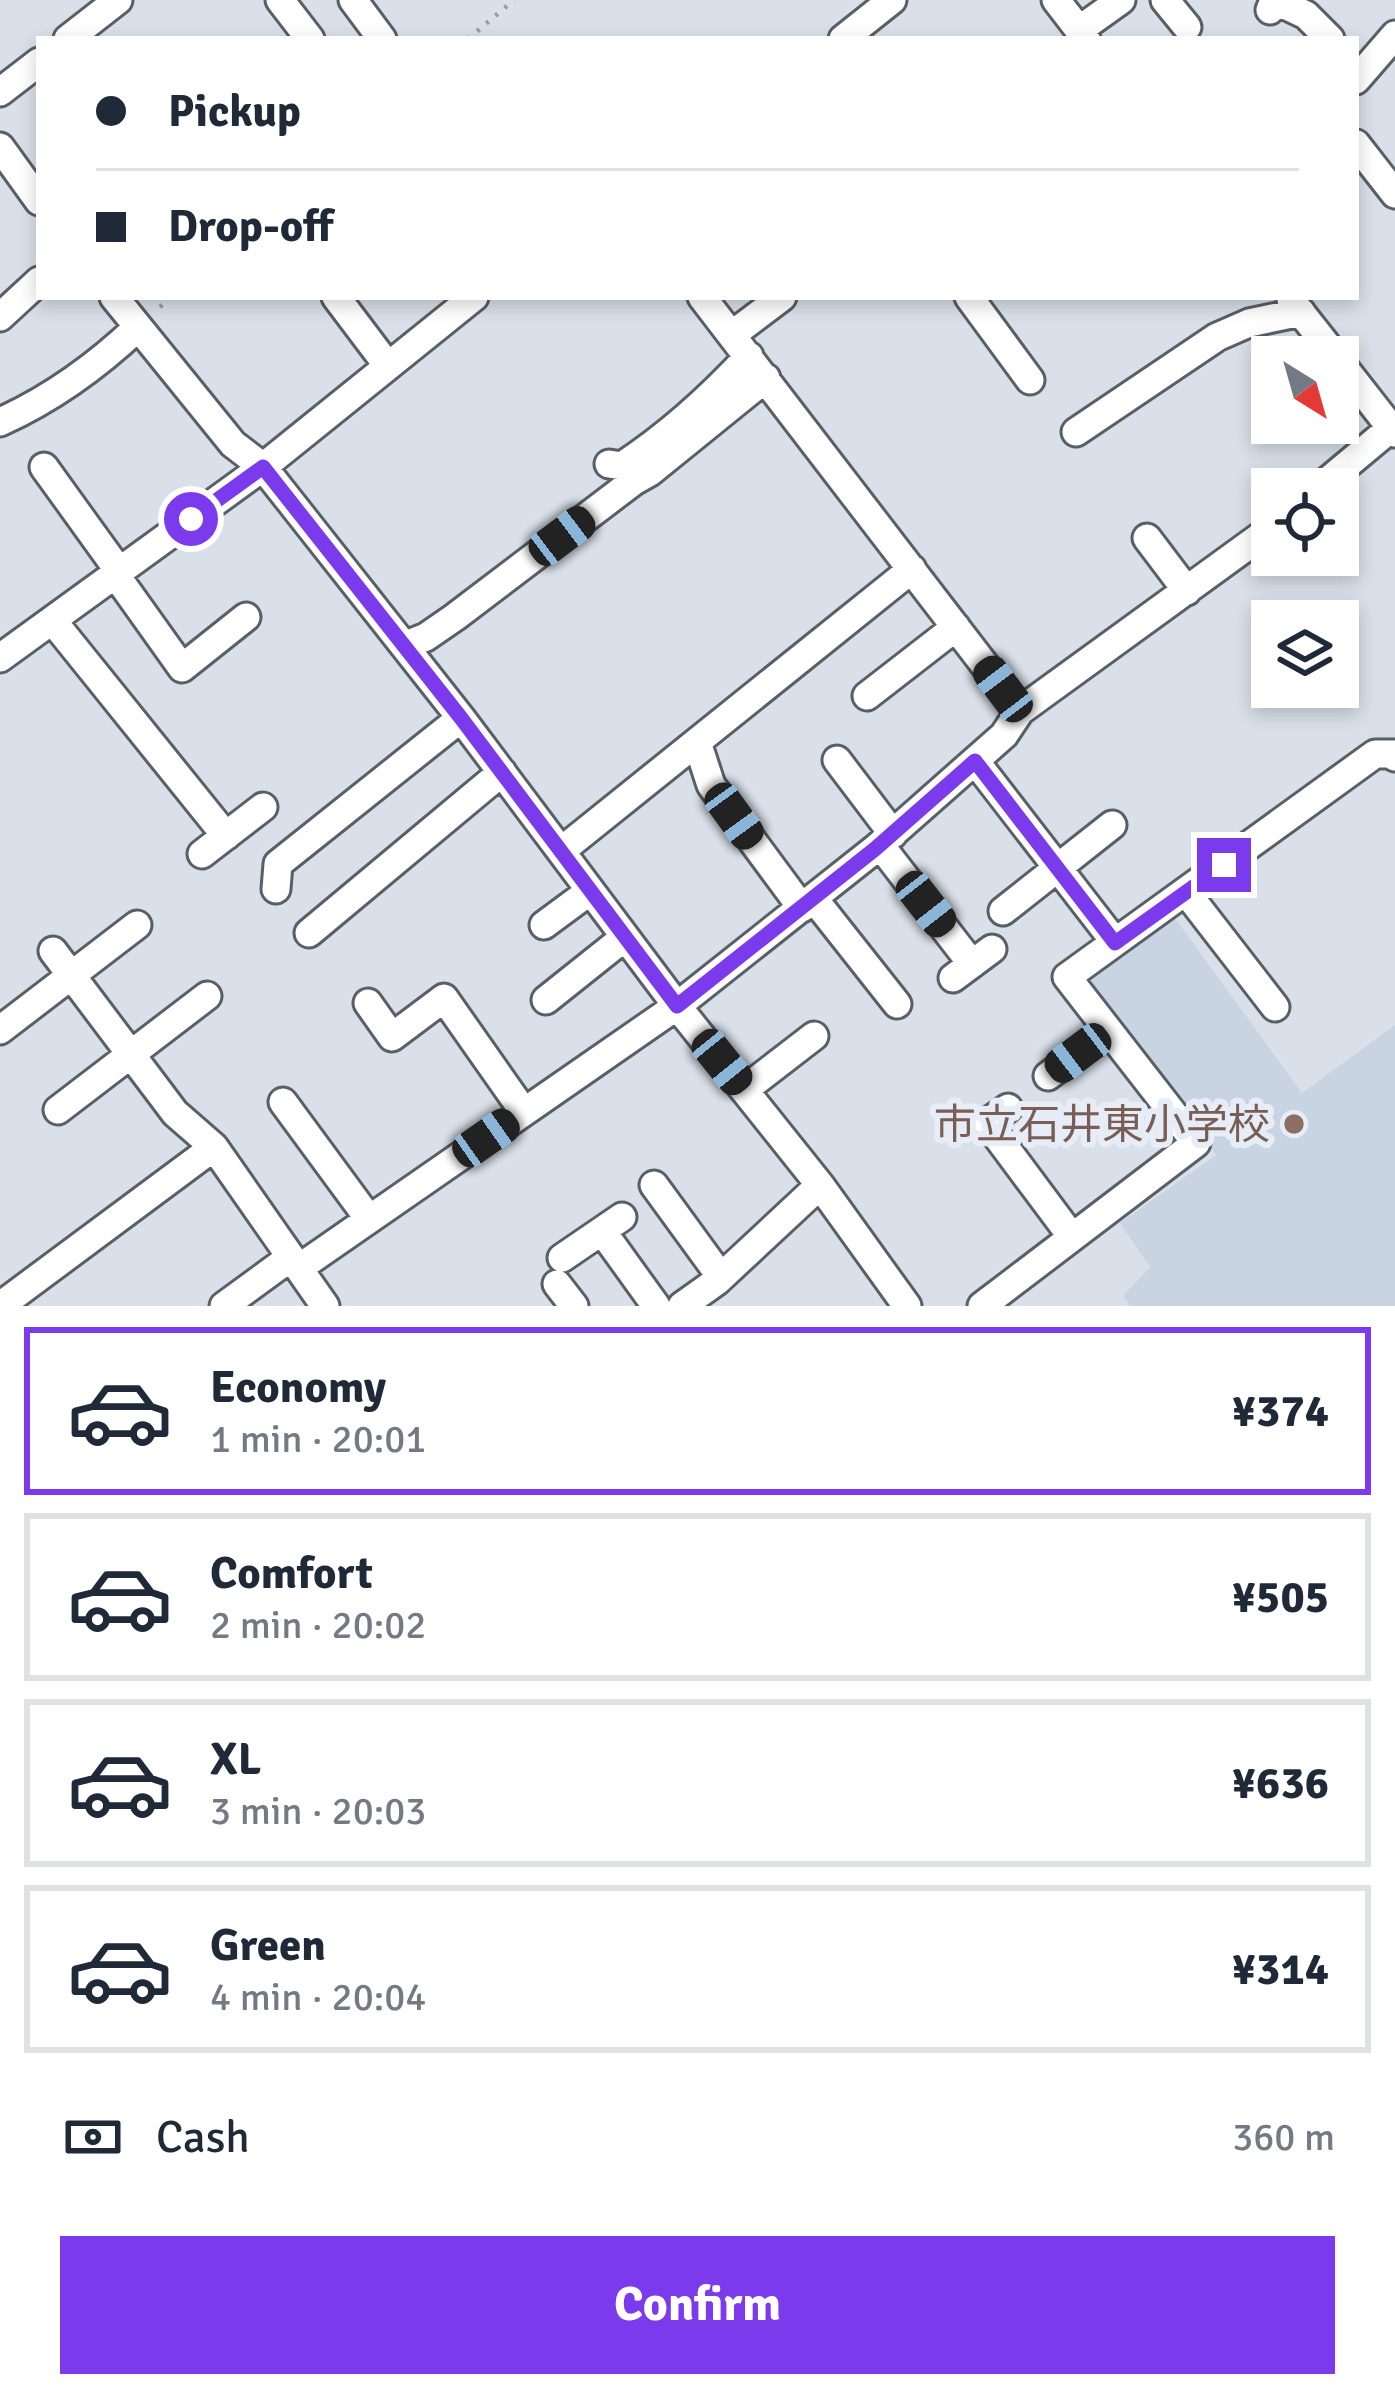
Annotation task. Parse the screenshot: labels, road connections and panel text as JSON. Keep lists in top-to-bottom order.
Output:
{
  "places": ["市立石井東小学校"],
  "north": "bottom right",
  "page": {
    "banner": ["Pickup", "Drop-off"],
    "list": [
      {
        "name": "Economy",
        "note": "1 min · 20:01",
        "value": "¥374"
      },
      {
        "name": "Comfort",
        "note": "2 min · 20:02",
        "value": "¥505"
      },
      {
        "name": "XL",
        "note": "3 min · 20:03",
        "value": "¥636"
      },
      {
        "name": "Green",
        "note": "4 min · 20:04",
        "value": "¥314"
      }
    ],
    "pay": ["Cash", "360 m"],
    "buttons": "Confirm"
  }
}
